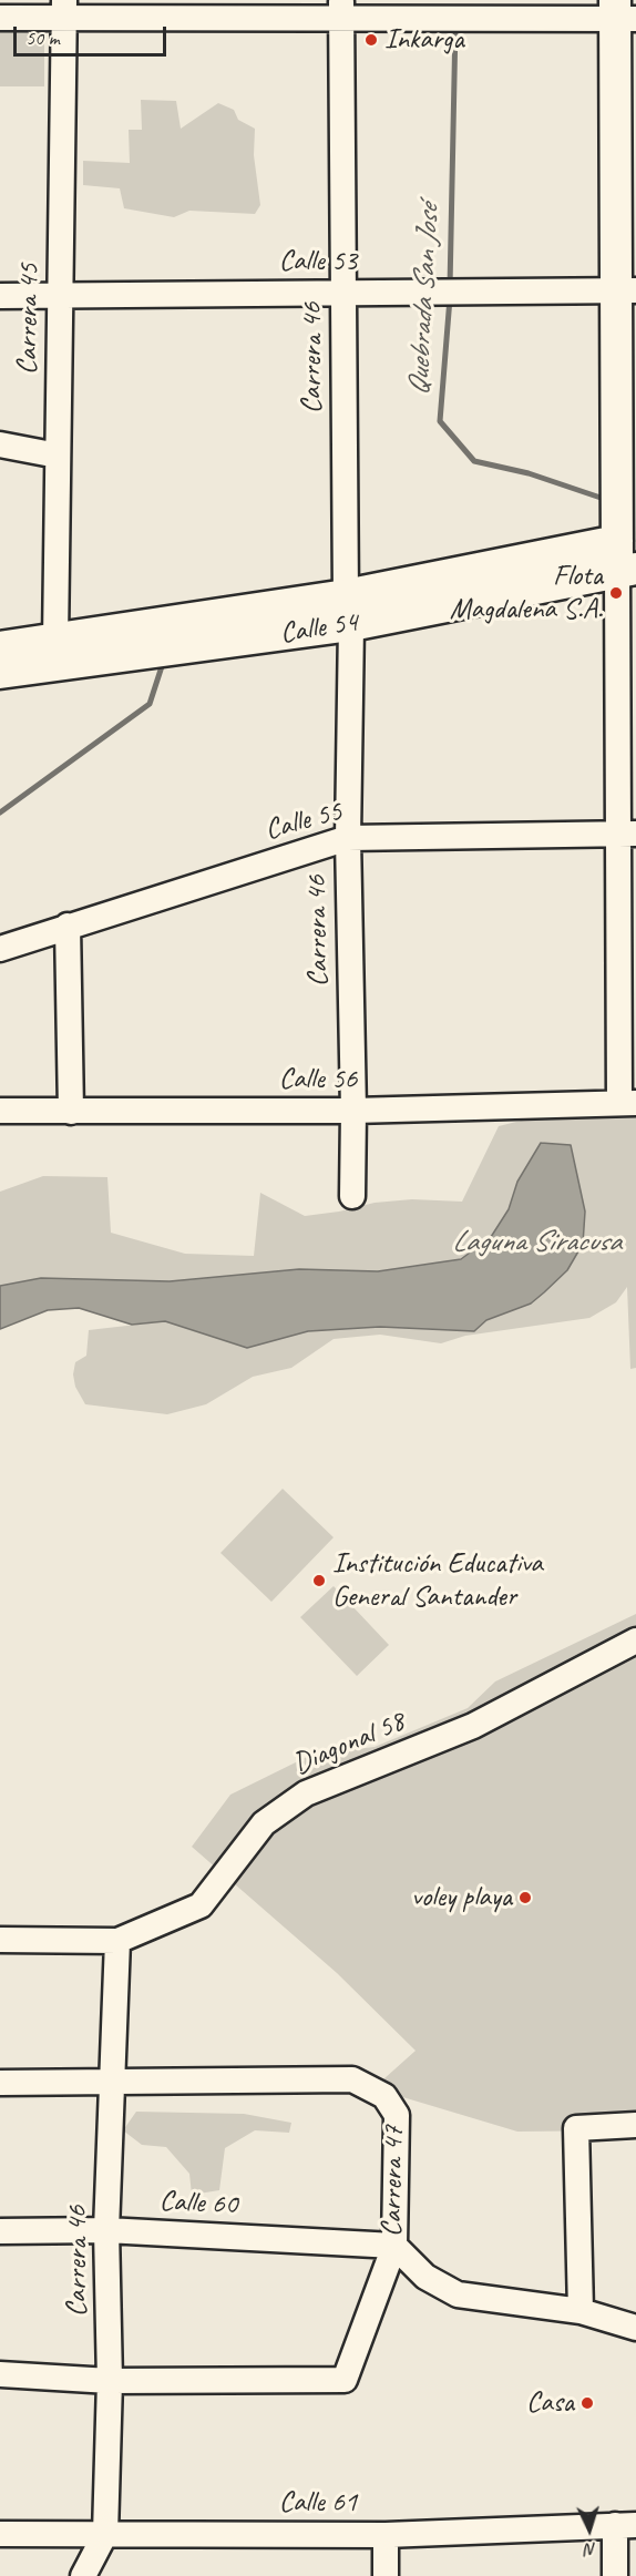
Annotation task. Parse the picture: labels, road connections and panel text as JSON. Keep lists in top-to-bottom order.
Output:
{
  "streets": {
    "main road": ["Calle 54"],
    "street": [
      "Calle 53",
      "Carrera 45",
      "Carrera 46",
      "Calle 55",
      "Calle 56",
      "Diagonal 58",
      "Carrera 47",
      "Calle 60",
      "Calle 61"
    ]
  },
  "crossings": [
    ["Calle 53", "Carrera 45"],
    ["Calle 53", "Carrera 46"],
    ["Carrera 45", "Calle 54"],
    ["Carrera 46", "Calle 54"],
    ["Carrera 46", "Calle 55"],
    ["Carrera 46", "Calle 56"],
    ["Carrera 46", "Diagonal 58"],
    ["Carrera 46", "Carrera 47"],
    ["Carrera 46", "Calle 60"],
    ["Carrera 46", "Calle 61"],
    ["Carrera 47", "Calle 60"]
  ],
  "water": ["Quebrada San José", "Laguna Siracusa"],
  "places": [
    "Inkarga",
    "Flota Magdalena S.A.",
    "Institución Educativa General Santander",
    "voley playa",
    "Casa"
  ],
  "scale_bar": "50 m",
  "north": "bottom"
}
